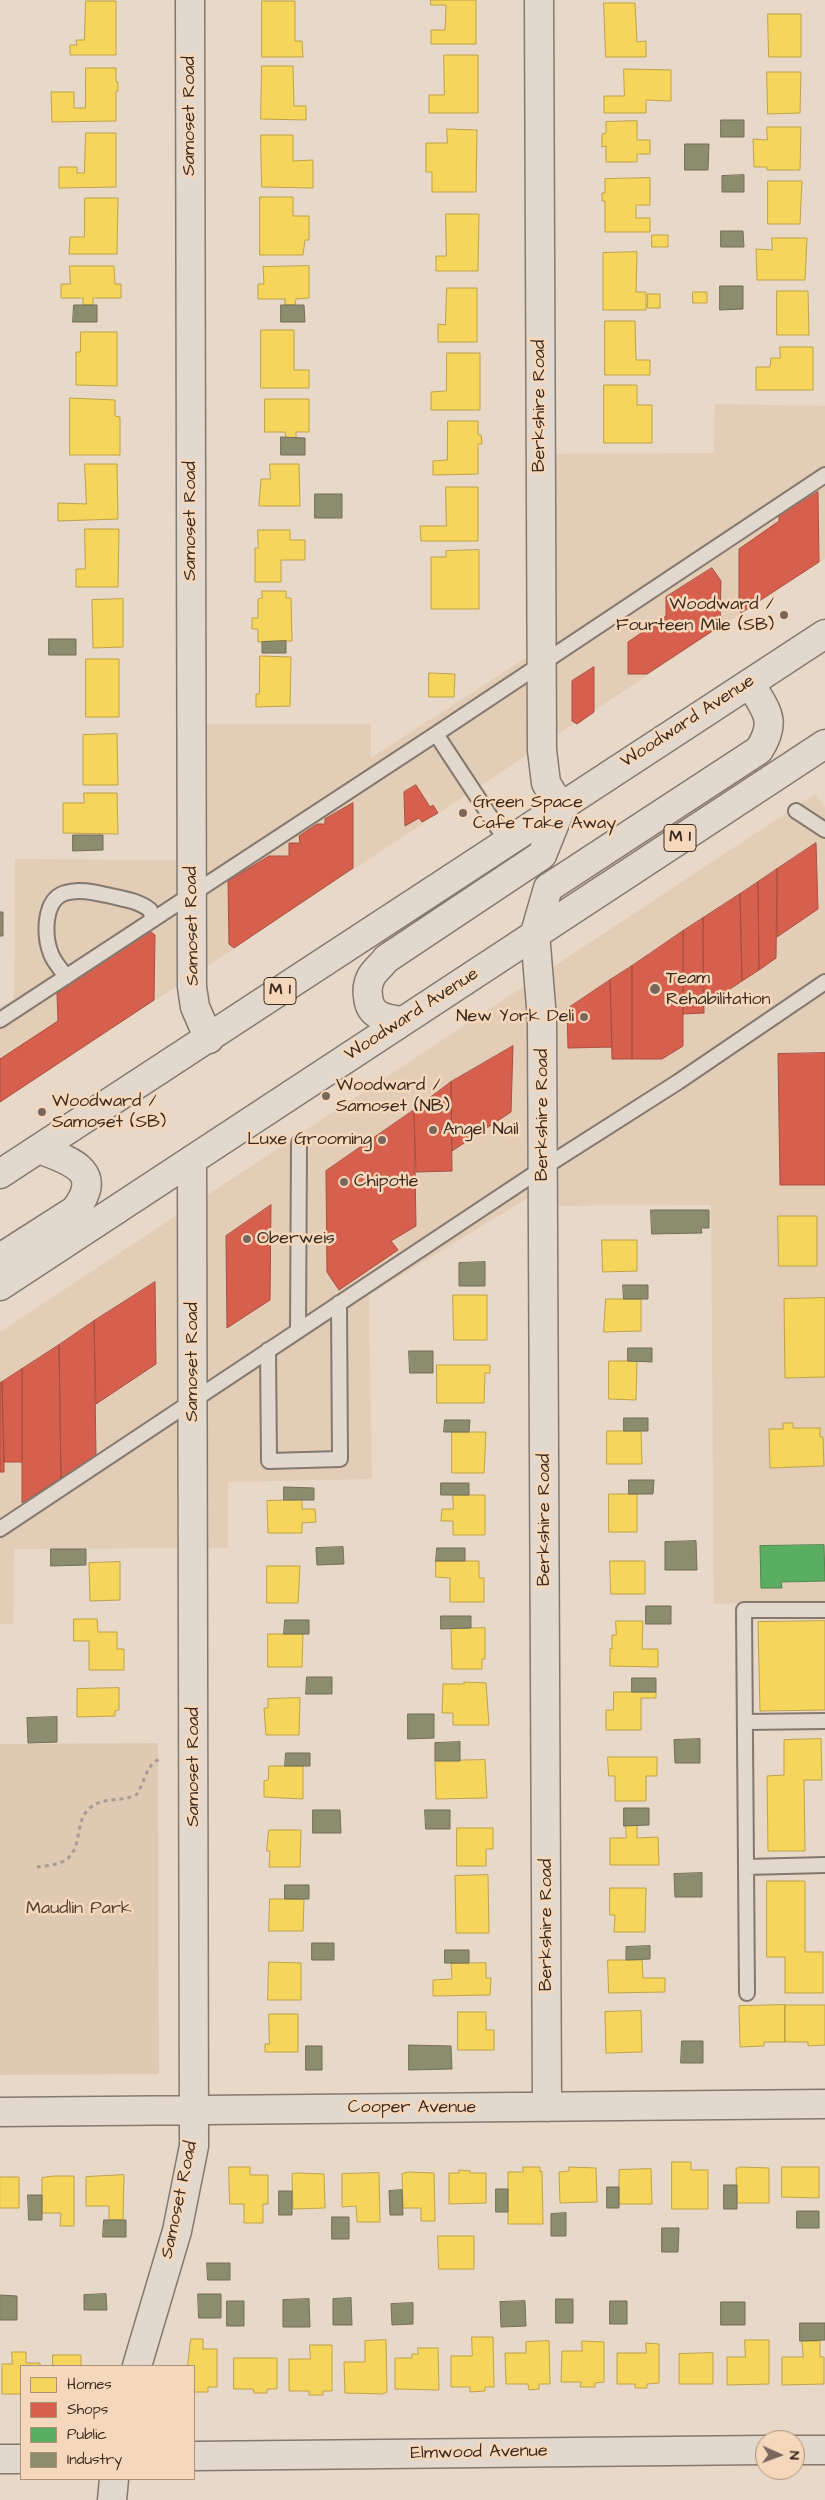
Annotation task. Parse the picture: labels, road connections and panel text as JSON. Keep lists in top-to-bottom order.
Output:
{
  "streets": {
    "street": [
      "Samoset Road",
      "Berkshire Road",
      "Woodward Avenue",
      "M 1",
      "Cooper Avenue",
      "Elmwood Avenue"
    ]
  },
  "crossings": [
    ["Samoset Road", "Woodward Avenue"],
    ["Samoset Road", "Cooper Avenue"],
    ["Berkshire Road", "Woodward Avenue"],
    ["Berkshire Road", "Cooper Avenue"]
  ],
  "parks": ["Maudlin Park"],
  "places": [
    "Woodward / Fourteen Mile (SB)",
    "Green Space Cafe Take Away",
    "Team Rehabilitation",
    "New York Deli",
    "Woodward / Samoset (NB)",
    "Woodward / Samoset (SB)",
    "Angel Nail",
    "Luxe Grooming",
    "Chipotle",
    "Oberweis"
  ],
  "legend": [
    "Homes",
    "Shops",
    "Public",
    "Industry"
  ],
  "north": "right"
}
